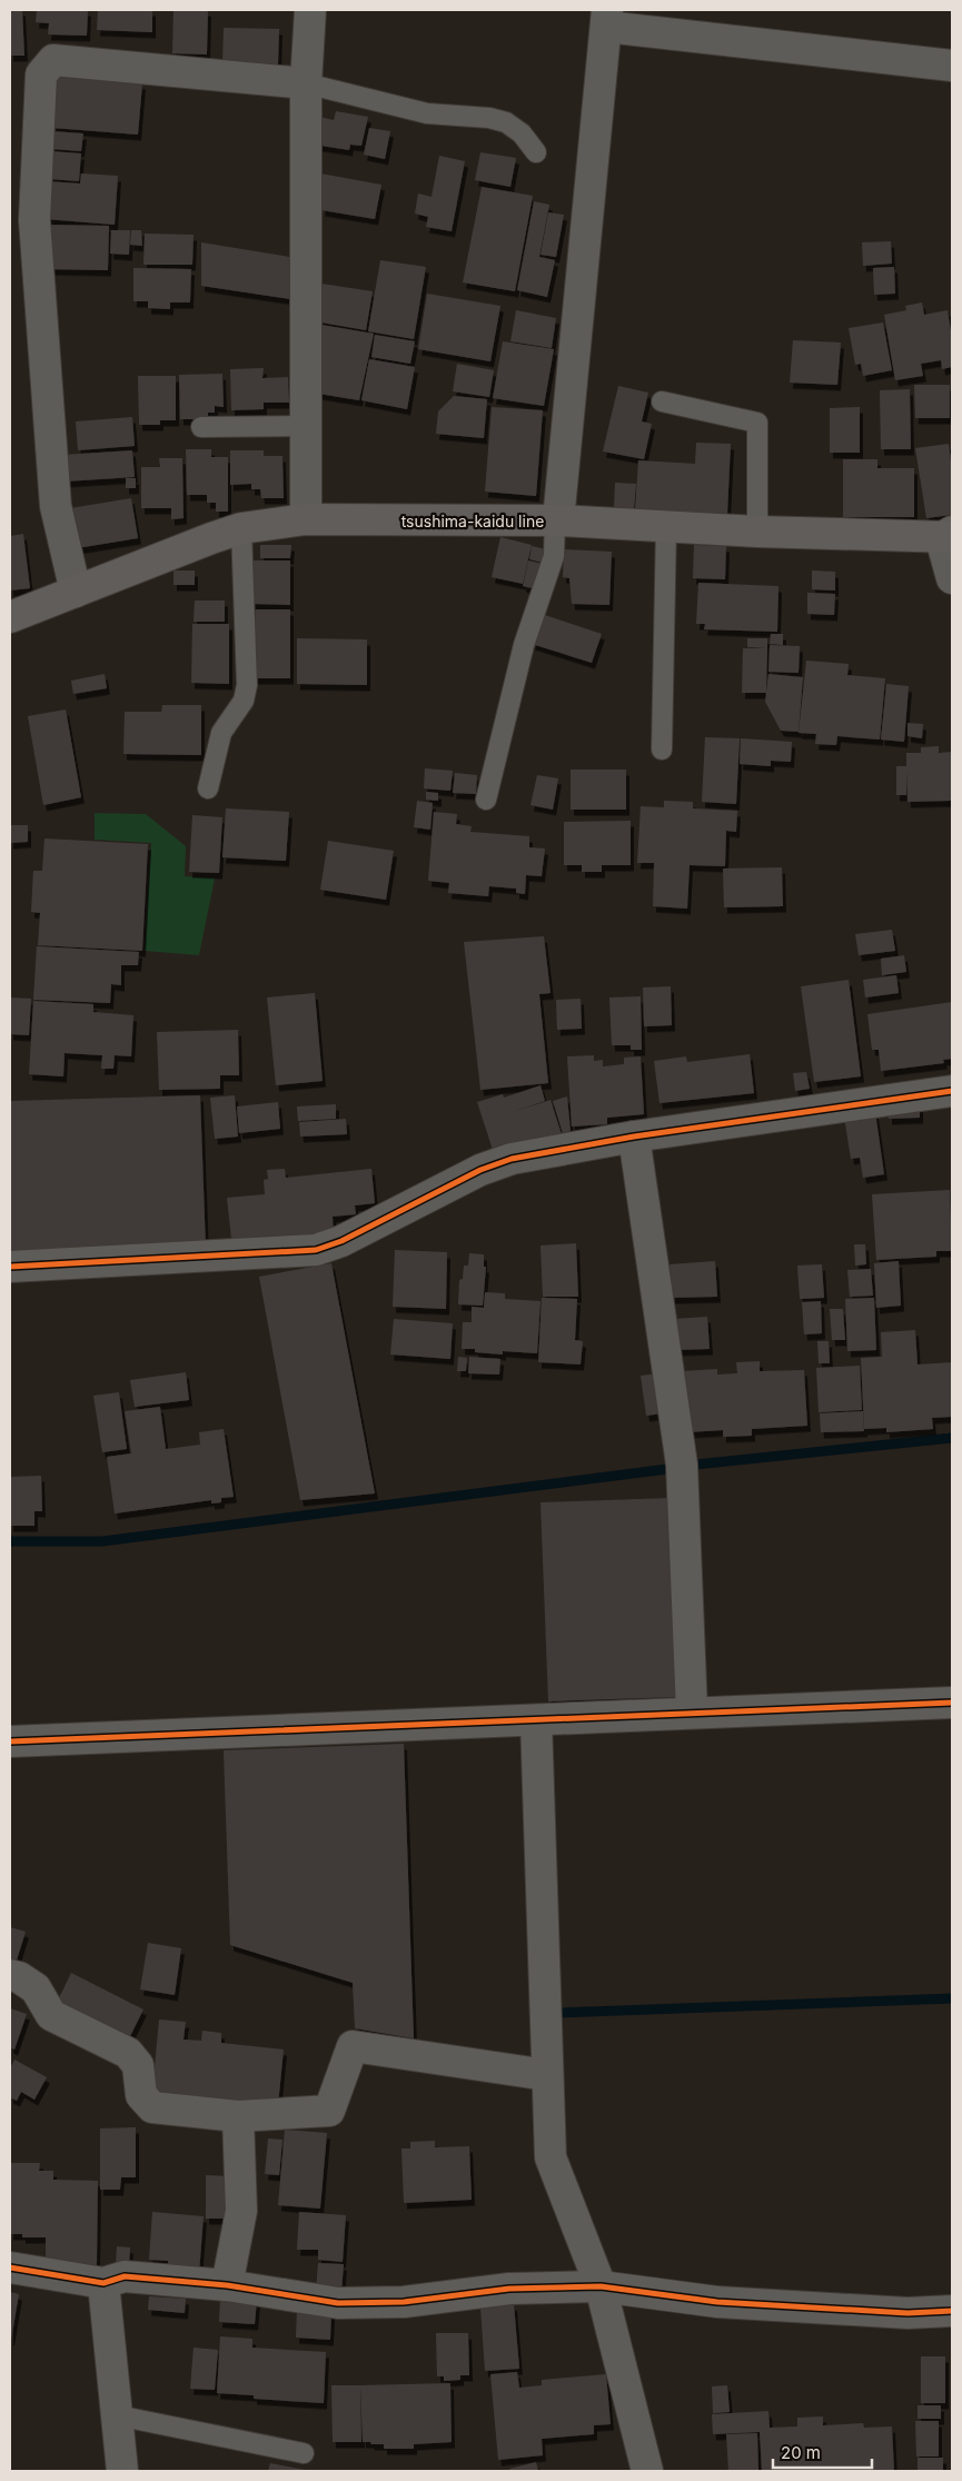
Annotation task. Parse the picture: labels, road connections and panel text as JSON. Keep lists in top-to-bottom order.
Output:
{
  "streets": {
    "main road": ["tsushima-kaidu line"]
  },
  "scale_bar": "20 m"
}
